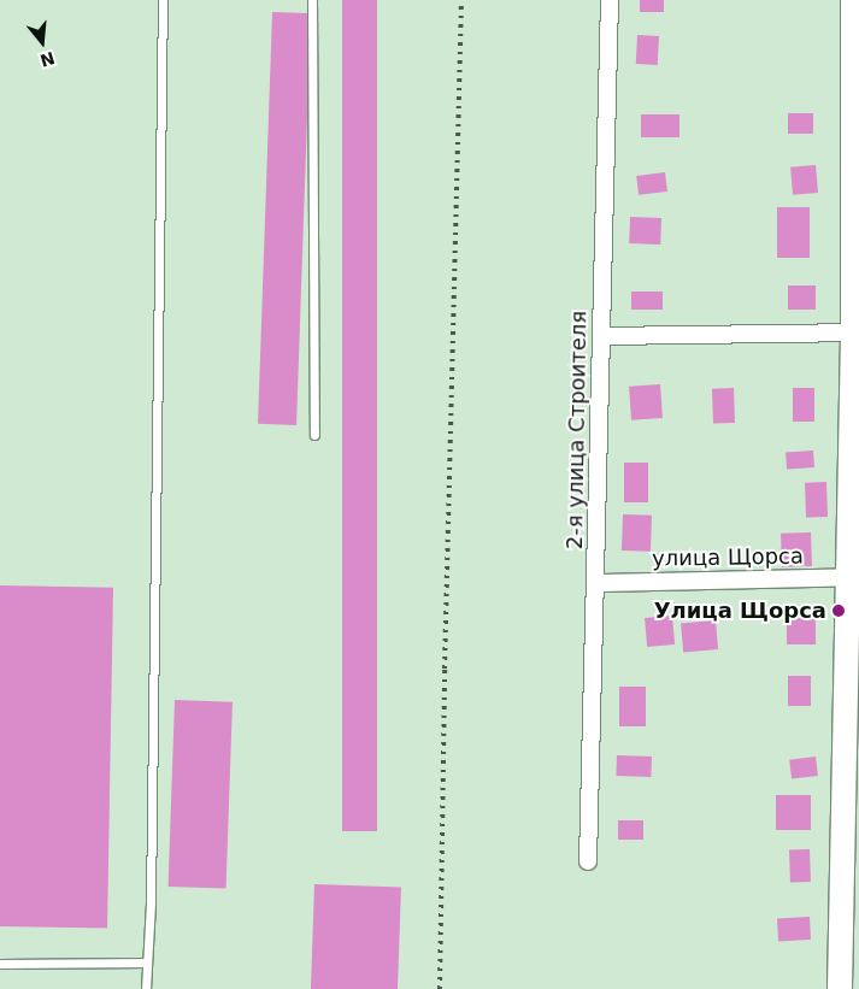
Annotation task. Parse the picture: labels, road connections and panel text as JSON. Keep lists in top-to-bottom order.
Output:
{
  "streets": {
    "street": ["2-я улица Строителя", "улица Щорса"]
  },
  "crossings": [
    ["2-я улица Строителя", "улица Щорса"]
  ],
  "places": ["Улица Щорса"],
  "north": "bottom"
}
